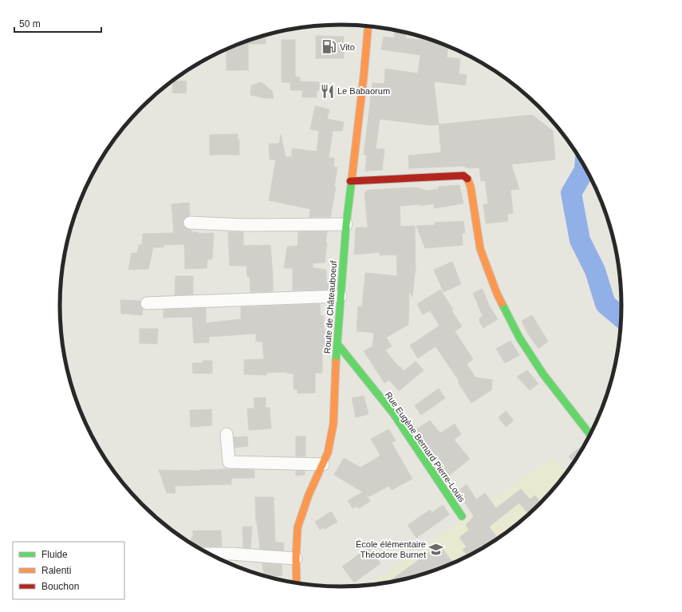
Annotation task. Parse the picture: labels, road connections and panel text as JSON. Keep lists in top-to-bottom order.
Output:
{
  "streets": {
    "street": ["Route de Châteauboeuf", "Rue Eugène Bernard Pierre-Louis"]
  },
  "crossings": [
    ["Route de Châteauboeuf", "Rue Eugène Bernard Pierre-Louis"]
  ],
  "places": {
    "fuel station": ["Vito"],
    "restaurant": ["Le Babaorum"],
    "school or university": ["École élémentaire Théodore Burnet"]
  },
  "legend": ["Fluide", "Ralenti", "Bouchon"],
  "scale_bar": "50 m"
}
